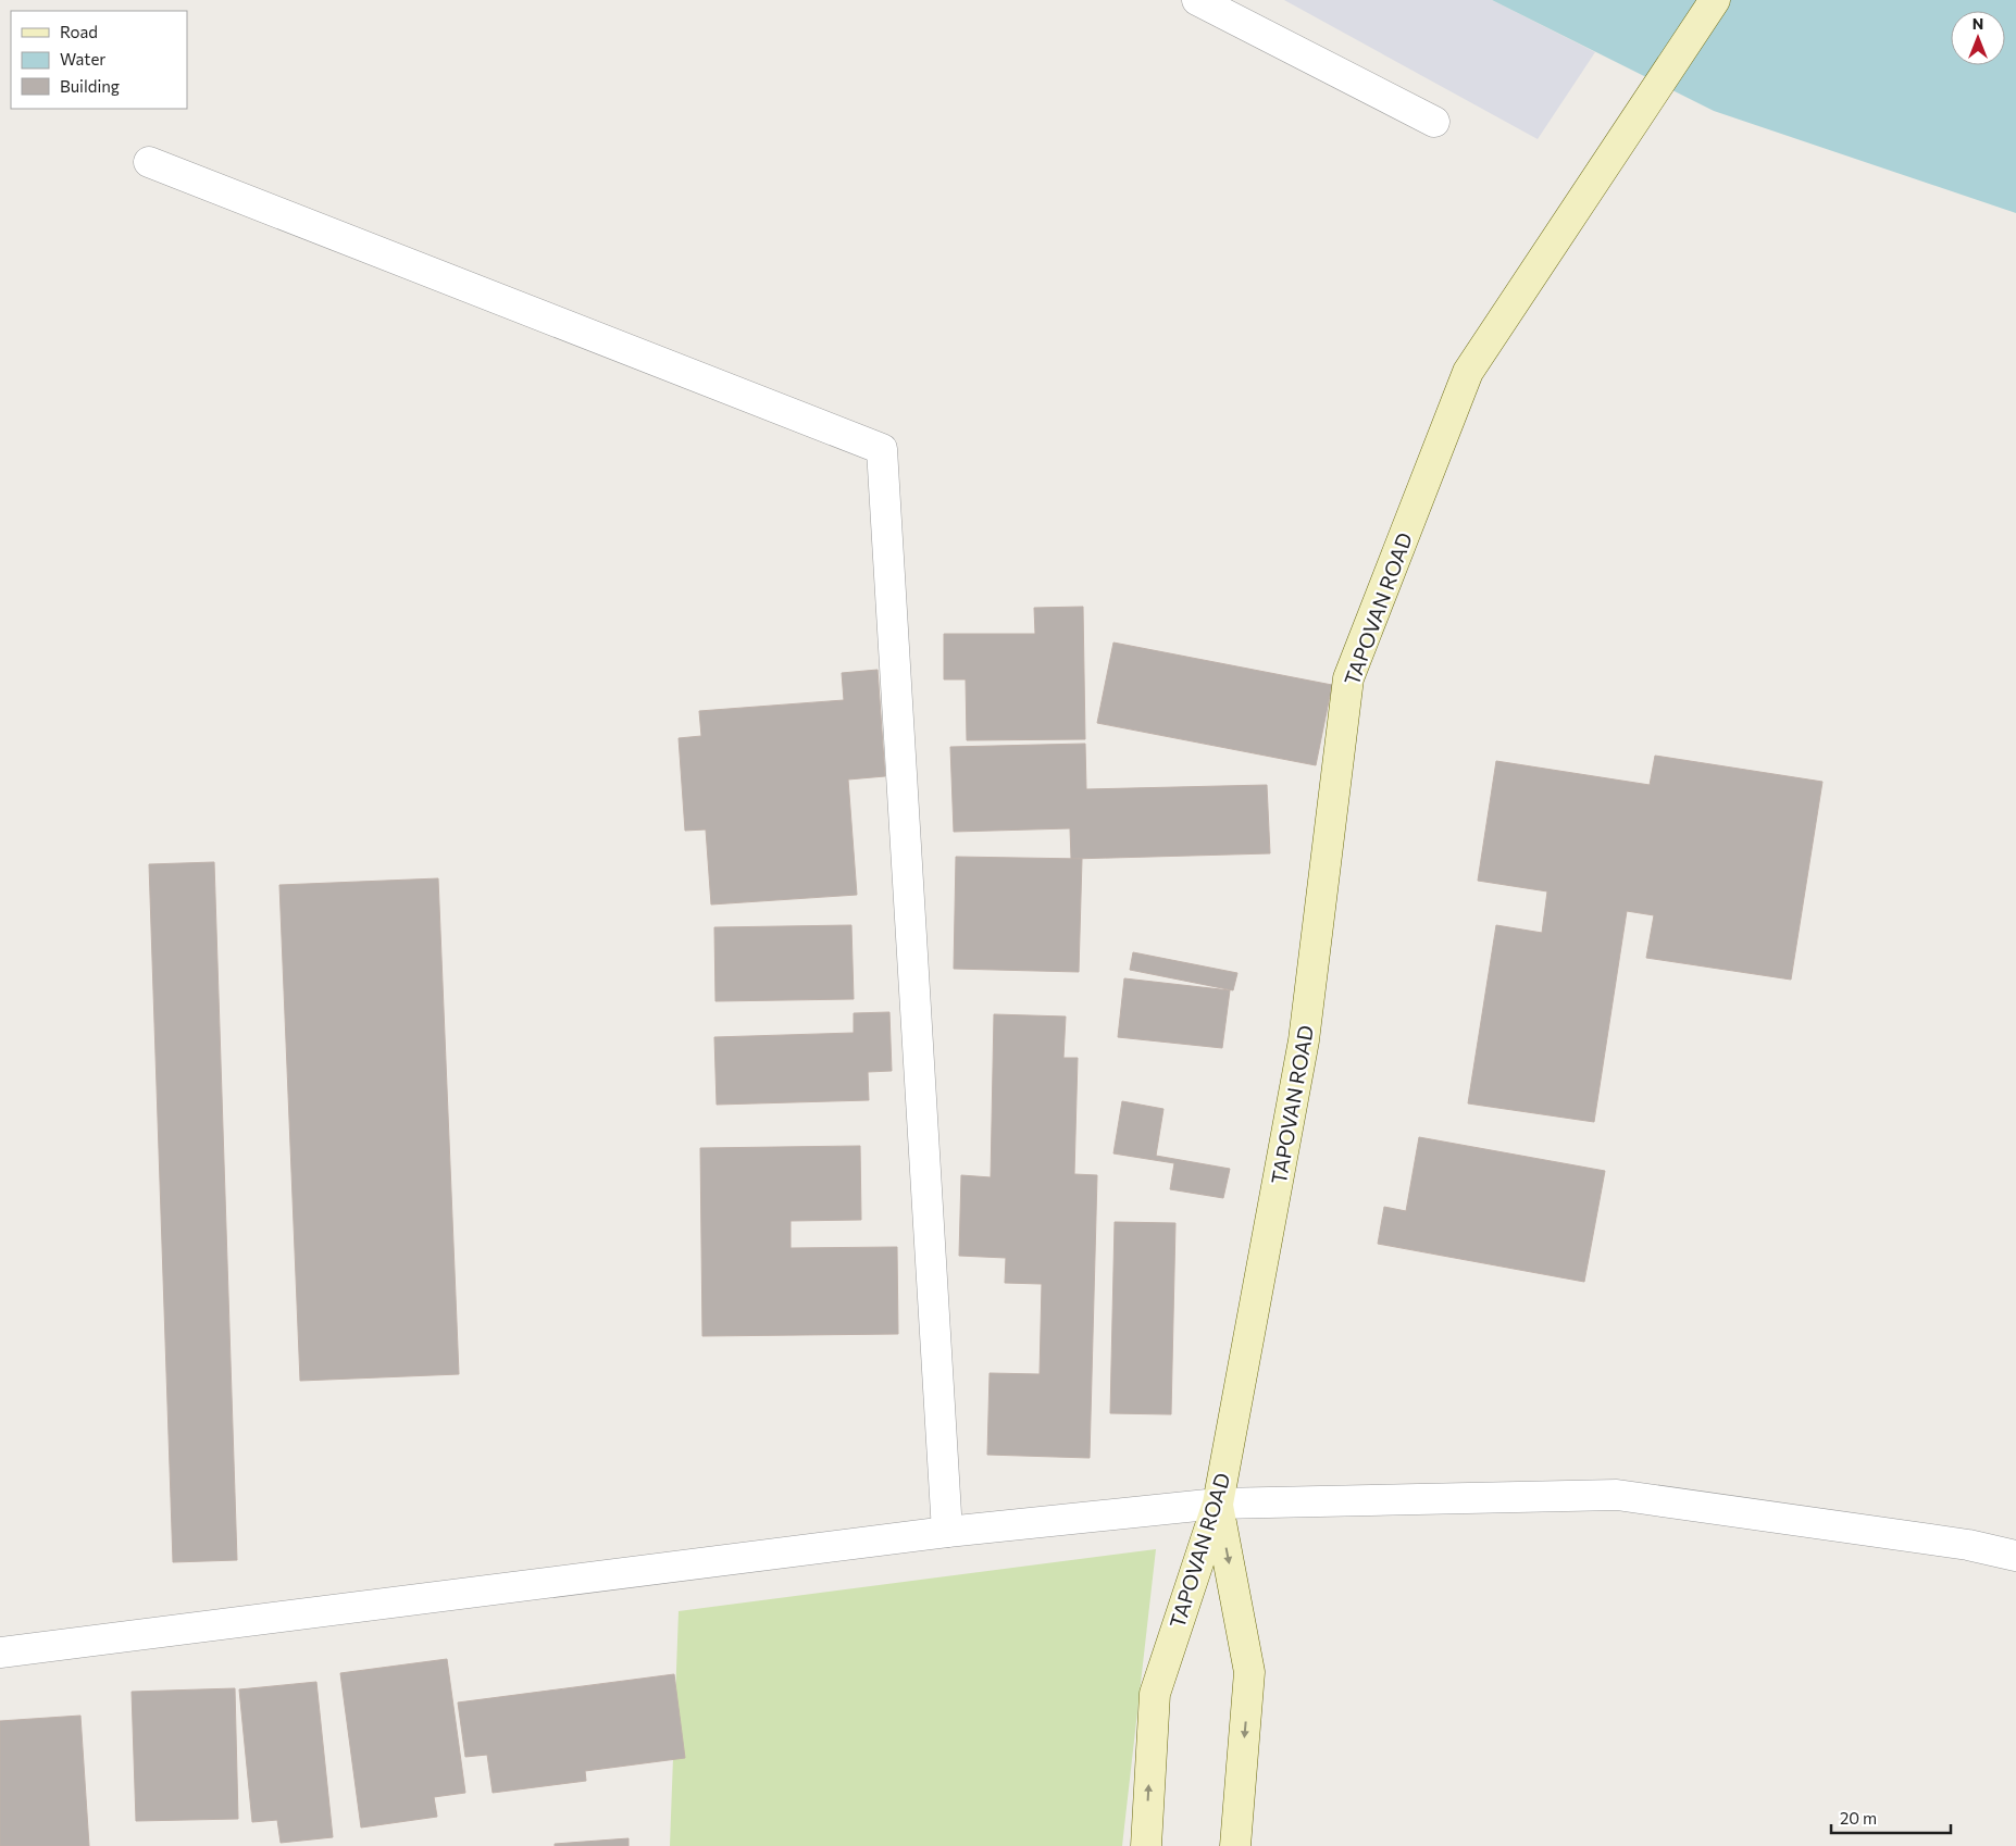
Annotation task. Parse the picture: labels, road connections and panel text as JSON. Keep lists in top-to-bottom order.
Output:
{
  "streets": {
    "main road": ["TAPOVAN ROAD"]
  },
  "legend": ["Road", "Water", "Building"],
  "scale_bar": "20 m",
  "north": "top"
}
